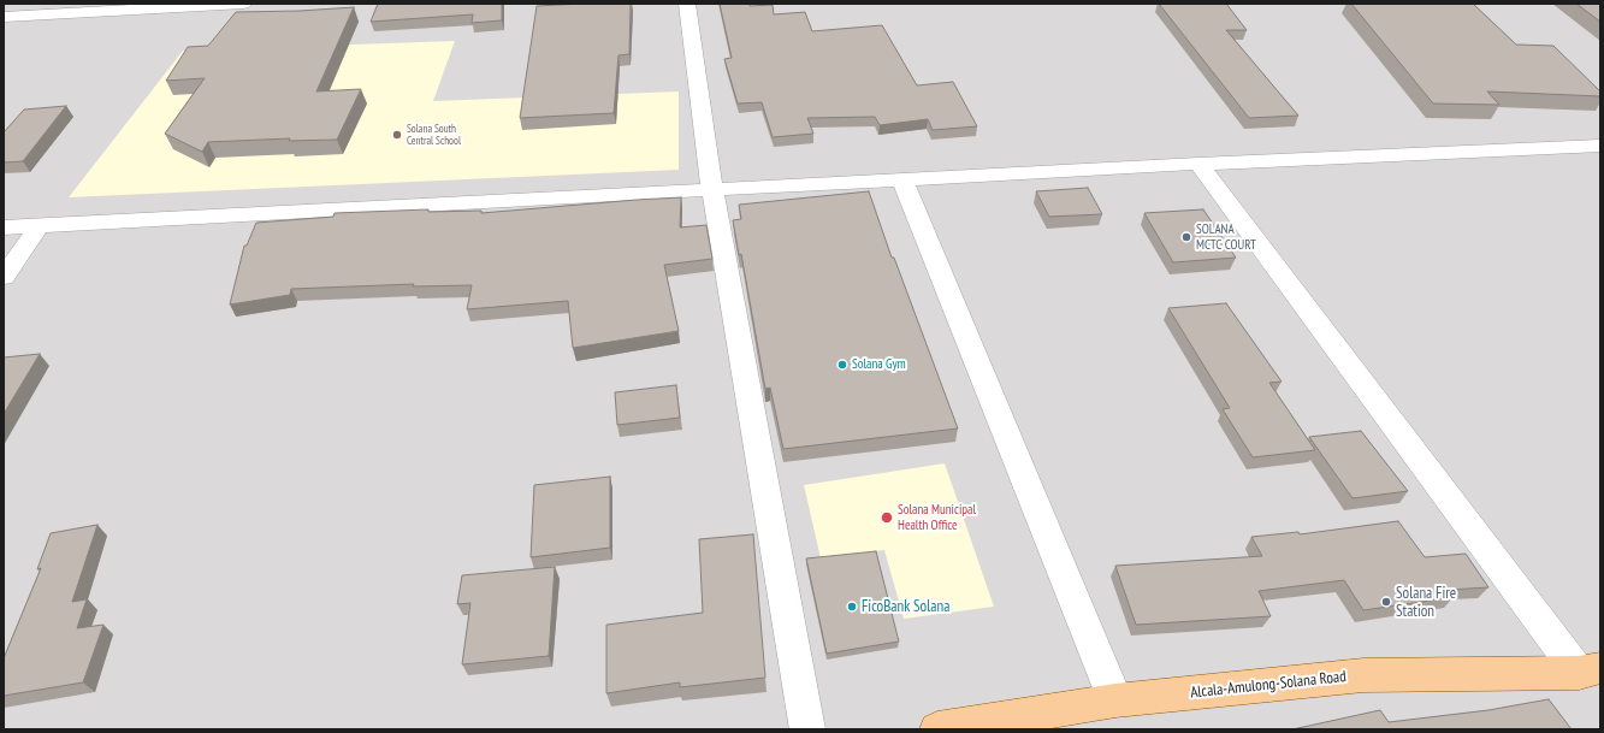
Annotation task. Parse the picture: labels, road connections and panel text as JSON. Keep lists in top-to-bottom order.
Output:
{
  "streets": {
    "main road": ["Alcala-Amulong-Solana Road"]
  },
  "places": [
    "Solana South Central School",
    "SOLANA MCTC COURT",
    "Solana Gym",
    "Solana Municipal Health Office",
    "Solana Fire Station",
    "FicoBank Solana"
  ]
}
